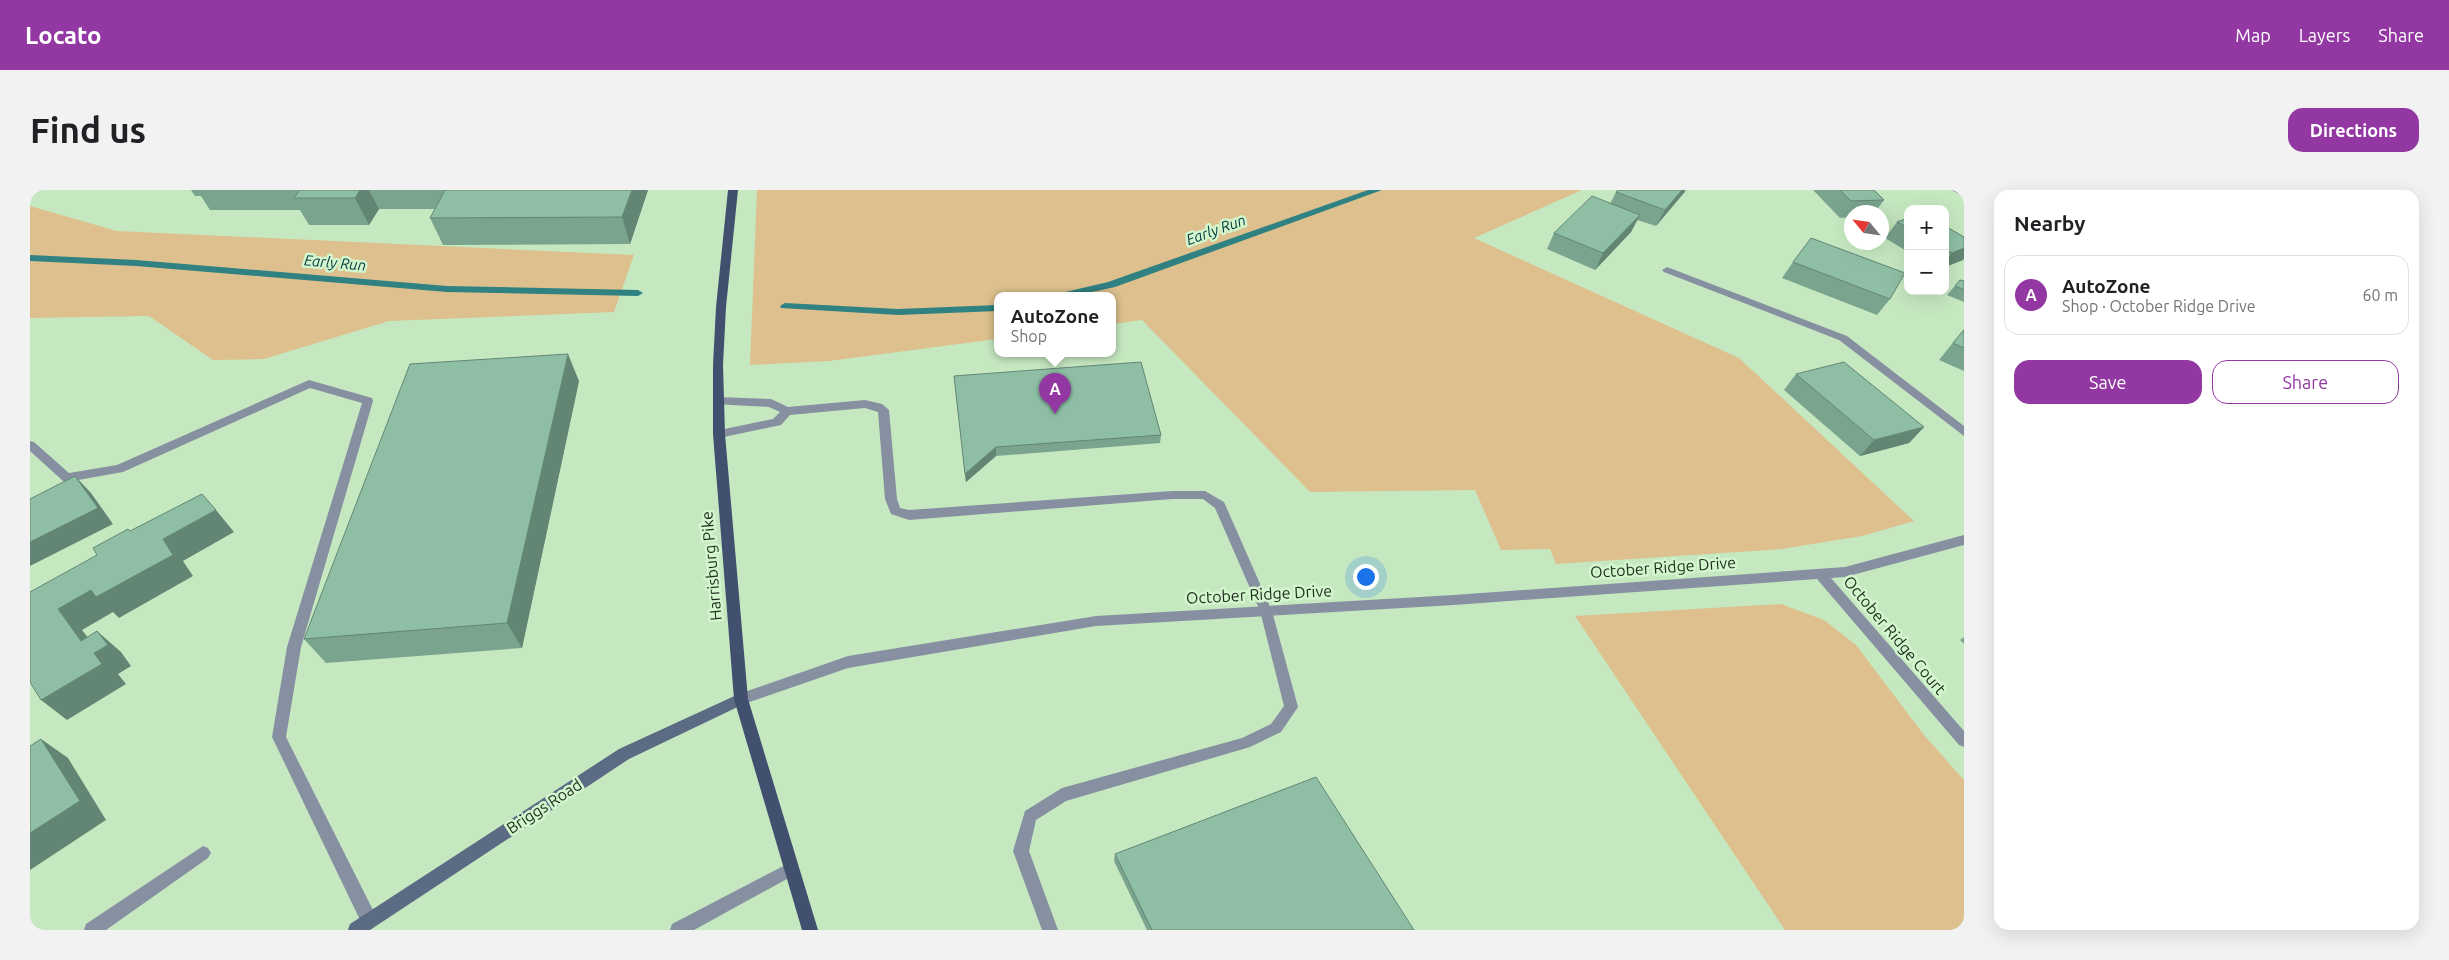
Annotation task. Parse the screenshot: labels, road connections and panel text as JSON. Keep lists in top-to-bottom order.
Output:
{
  "streets": {
    "main road": ["Harrisburg Pike"],
    "street": ["October Ridge Drive", "October Ridge Court", "Briggs Road"]
  },
  "crossings": [
    ["Harrisburg Pike", "October Ridge Drive"],
    ["Harrisburg Pike", "Briggs Road"],
    ["October Ridge Drive", "October Ridge Court"],
    ["October Ridge Drive", "Briggs Road"]
  ],
  "water": ["Early Run"],
  "north": "top left",
  "page": {
    "header": "Locato",
    "nav": ["Map", "Layers", "Share"],
    "buttons": [
      "Directions",
      ["Save", "Share"]
    ],
    "title": "Find us",
    "heading": "Nearby",
    "map_buttons": ["+", "−"],
    "list": [
      {
        "mark": "A",
        "name": "AutoZone",
        "note": "Shop · October Ridge Drive",
        "value": "60 m"
      }
    ],
    "popup": ["AutoZone", "Shop"],
    "pins": "A"
  }
}
